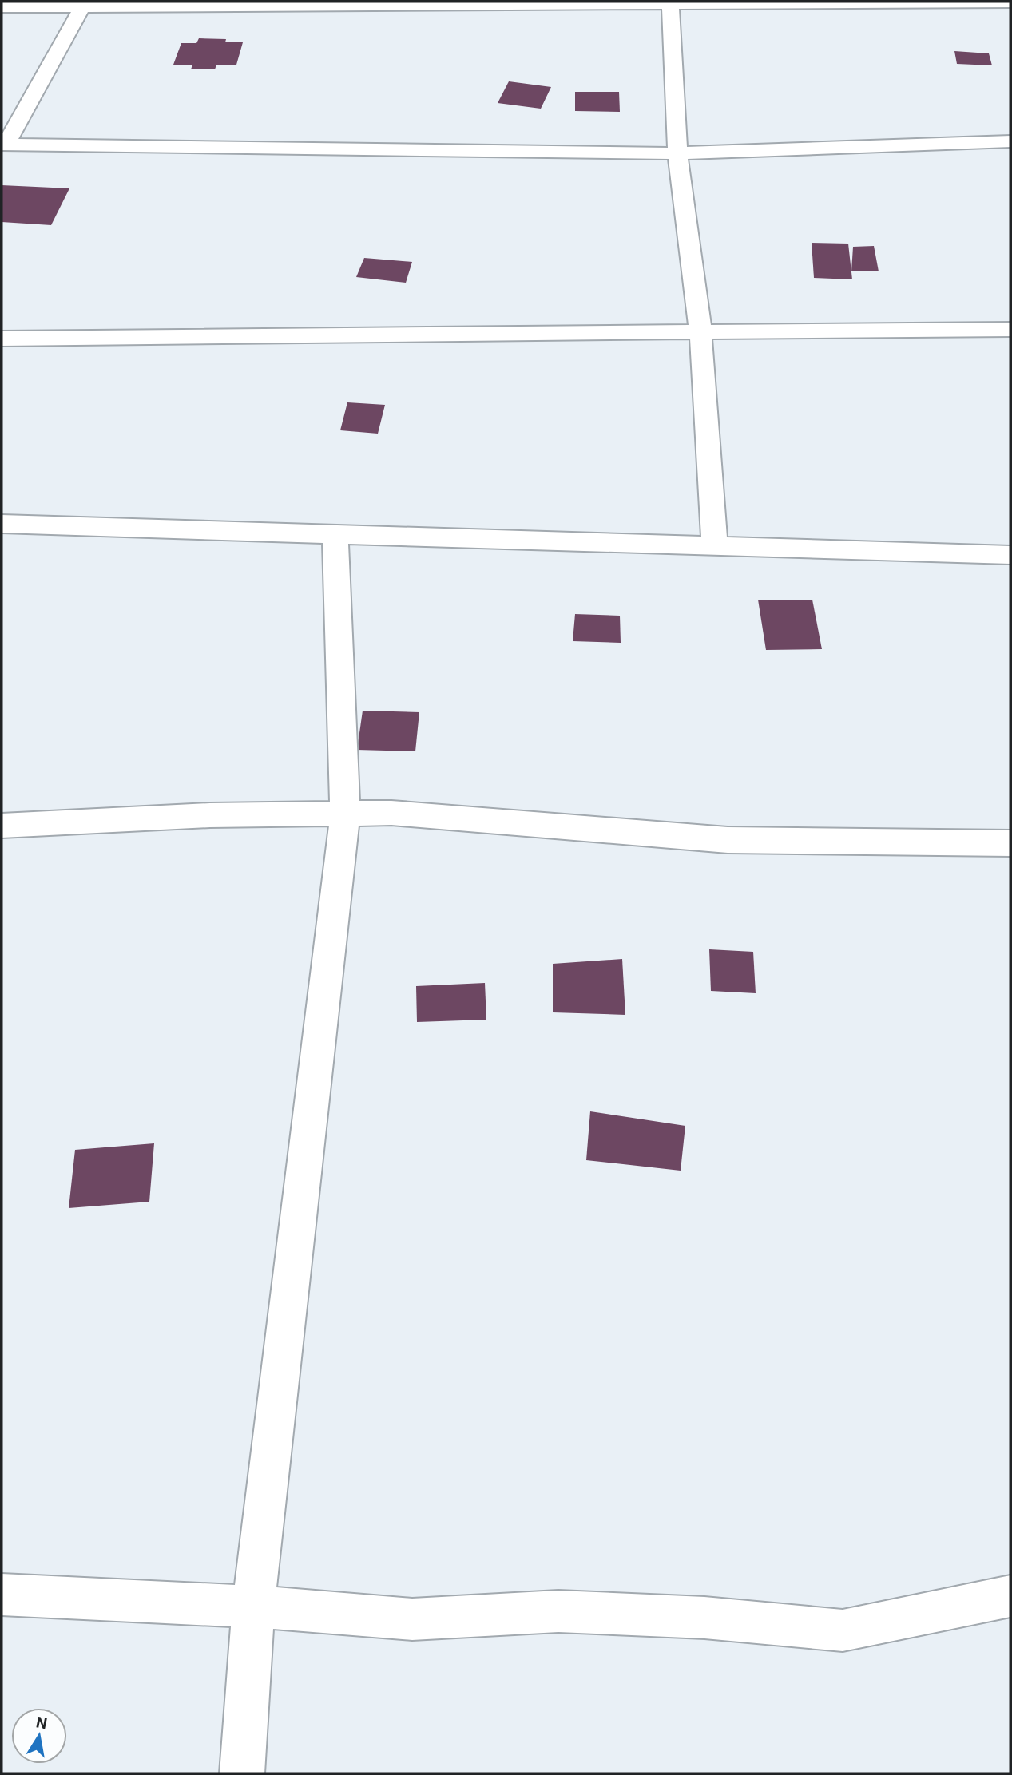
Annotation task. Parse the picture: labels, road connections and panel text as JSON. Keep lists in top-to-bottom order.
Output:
{
  "north": "top"
}
